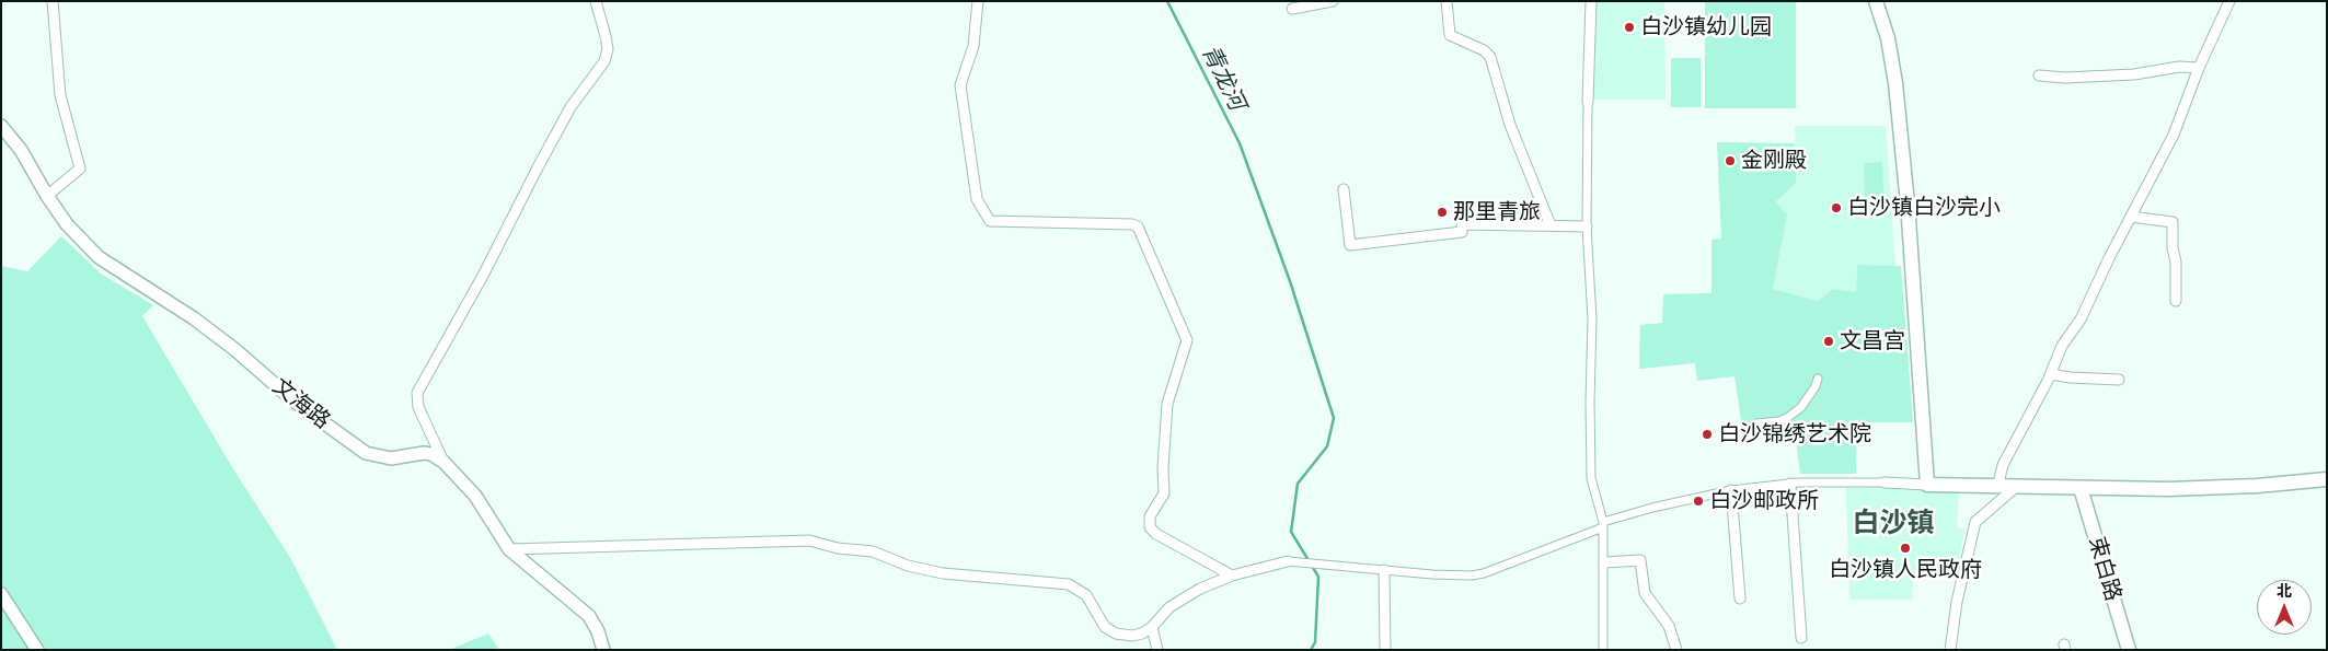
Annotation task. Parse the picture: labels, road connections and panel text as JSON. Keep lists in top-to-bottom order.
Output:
{
  "streets": {
    "main road": ["束白路"],
    "street": ["文海路"]
  },
  "districts": ["白沙镇"],
  "water": ["青龙河"],
  "places": [
    "白沙镇幼儿园",
    "金刚殿",
    "白沙镇白沙完小",
    "那里青旅",
    "文昌宫",
    "白沙锦绣艺术院",
    "白沙邮政所",
    "白沙镇人民政府"
  ],
  "north": "top"
}
